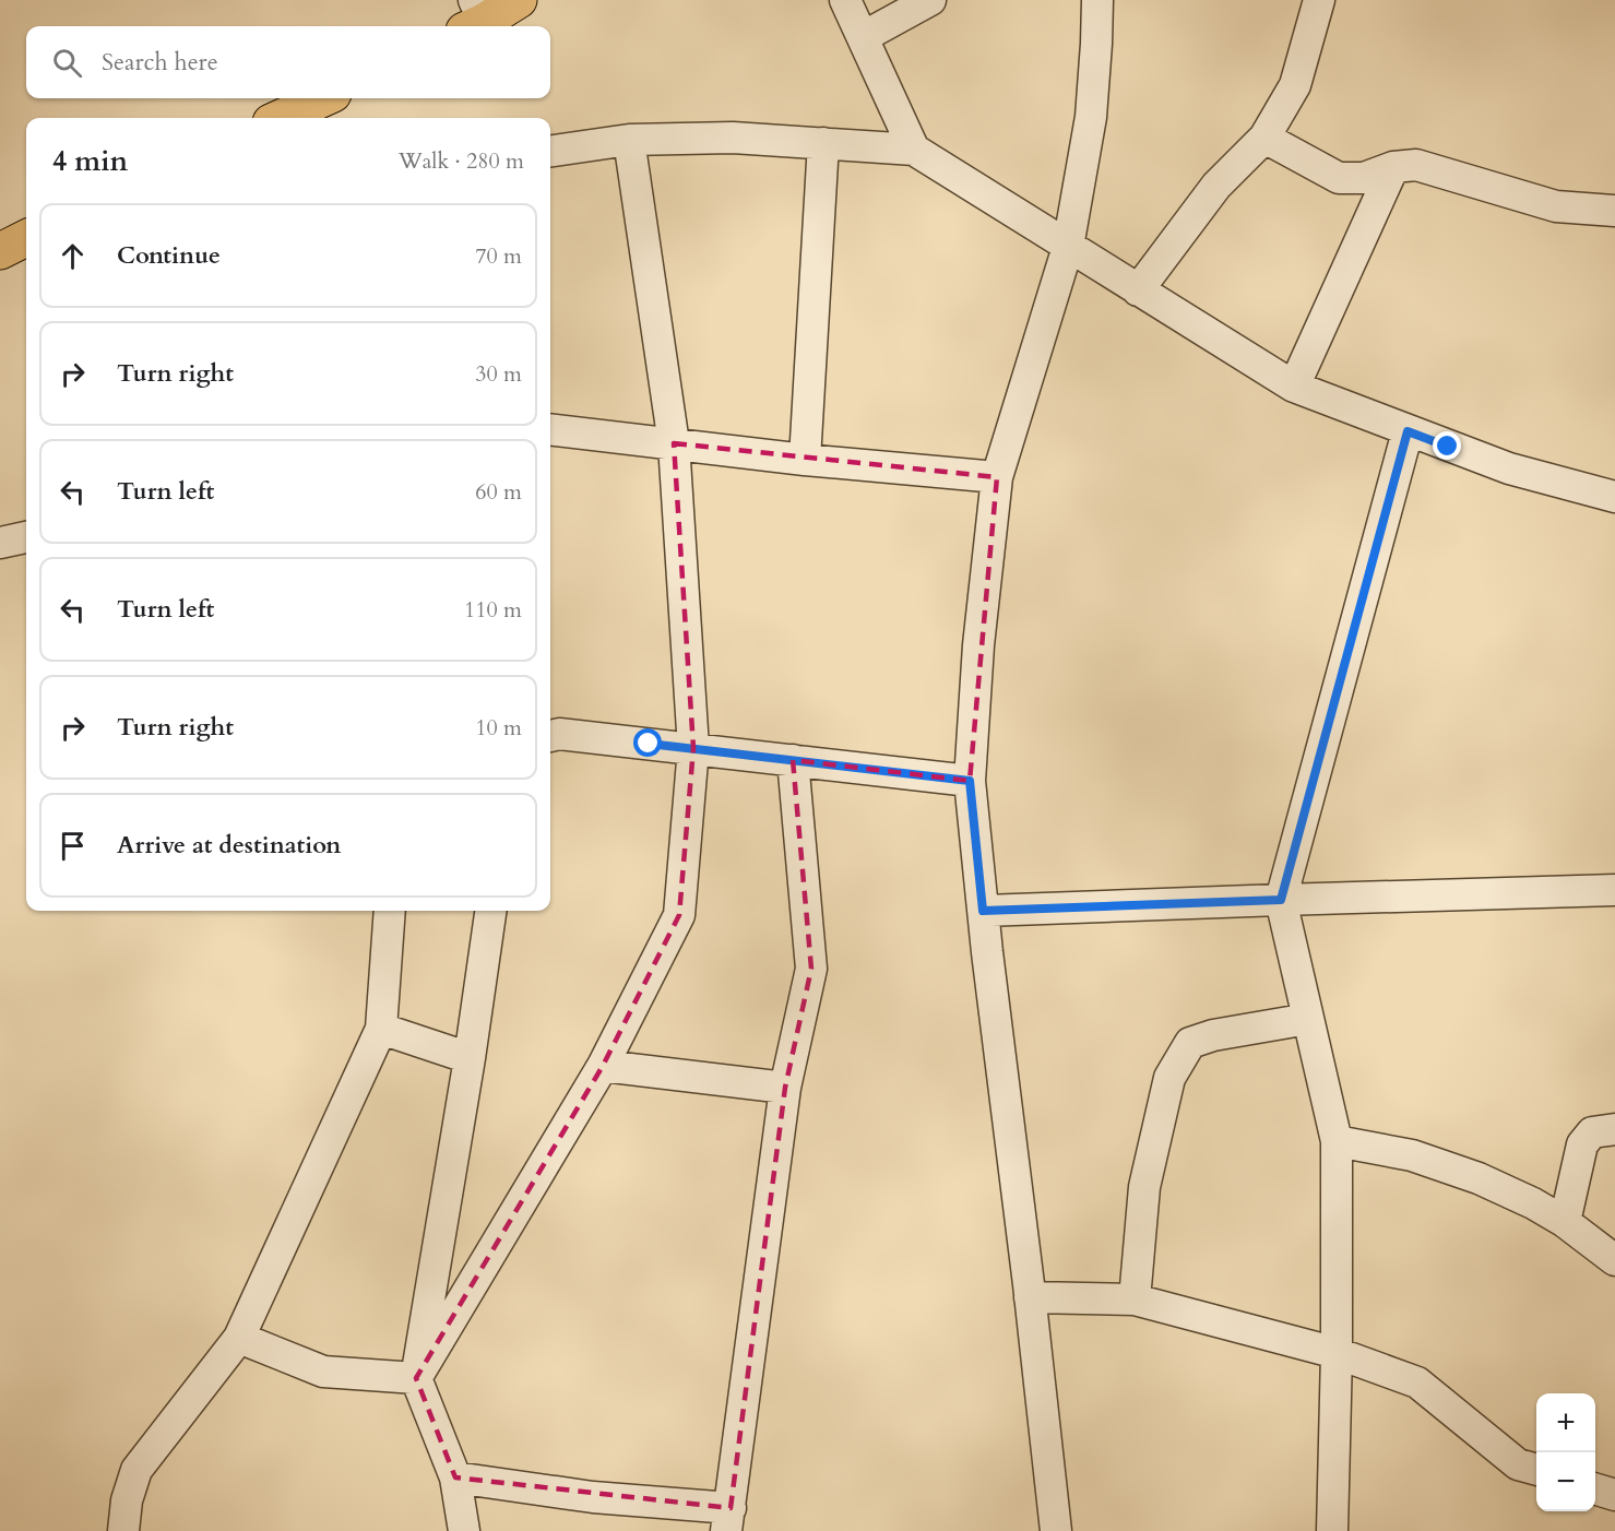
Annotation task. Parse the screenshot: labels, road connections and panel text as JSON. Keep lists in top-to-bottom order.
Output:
{
  "page": {
    "search": "Search here",
    "heading": ["4 min", "Walk · 280 m"],
    "list": [
      ["Continue", "70 m"],
      ["Turn right", "30 m"],
      ["Turn left", "60 m"],
      ["Turn left", "110 m"],
      ["Turn right", "10 m"],
      "Arrive at destination"
    ],
    "map_buttons": ["+", "−"]
  }
}
